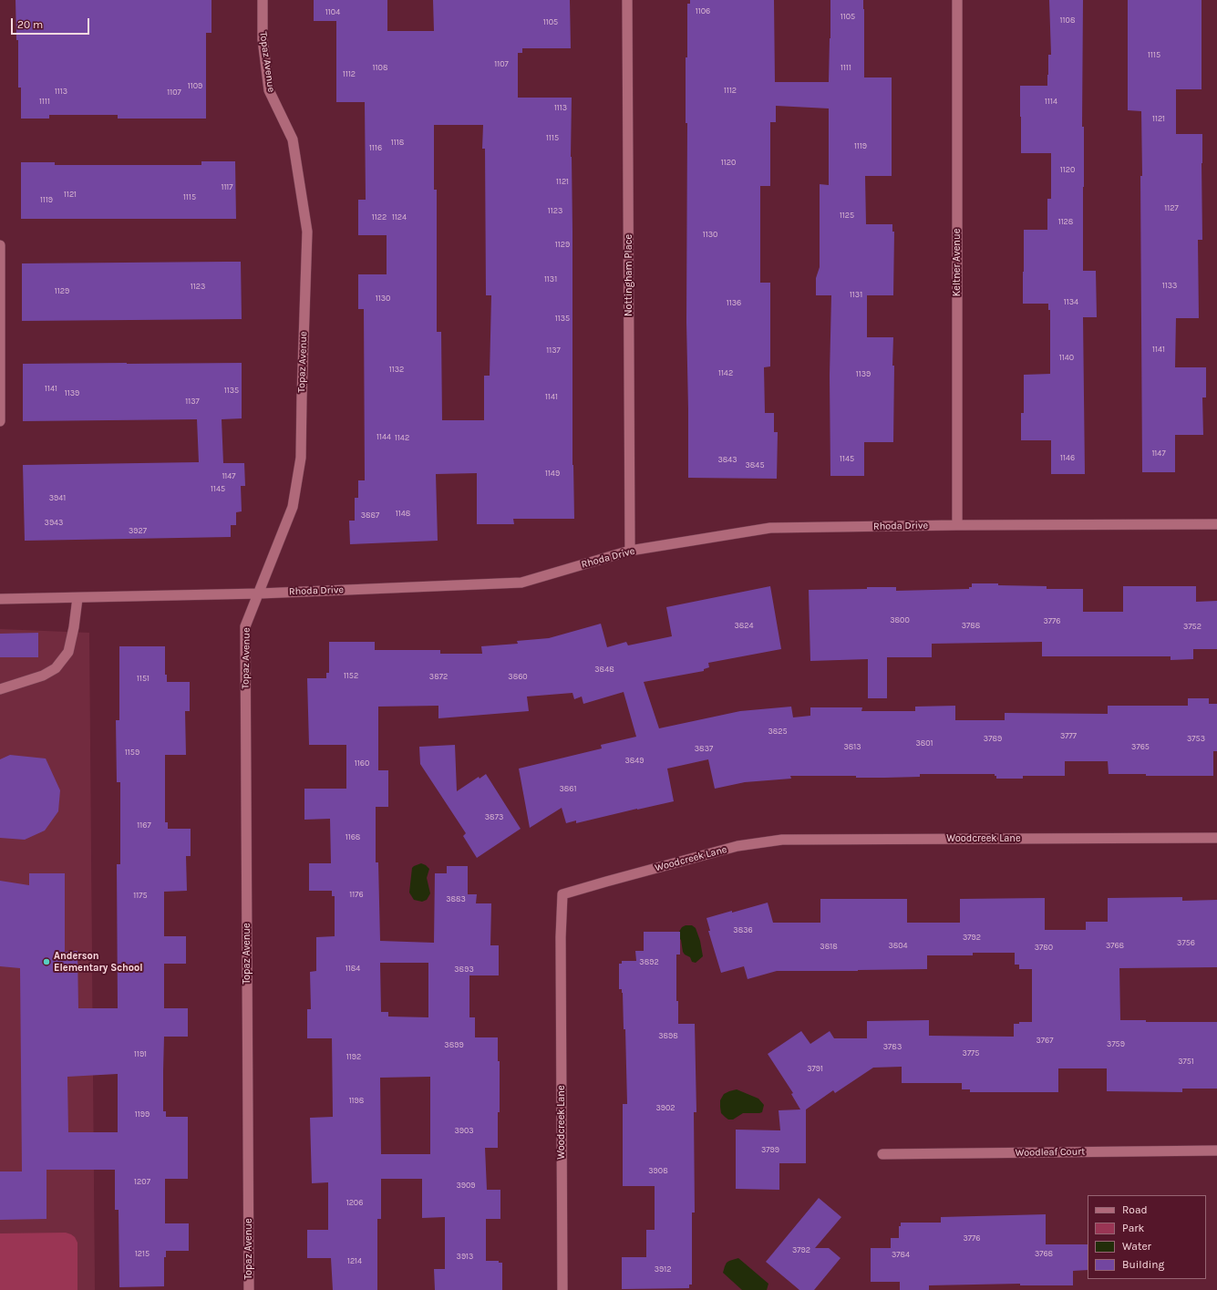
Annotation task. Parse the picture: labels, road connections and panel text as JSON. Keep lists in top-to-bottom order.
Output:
{
  "streets": {
    "street": [
      "Topaz Avenue",
      "Keltner Avenue",
      "Nottingham Place",
      "Rhoda Drive",
      "Woodcreek Lane",
      "Woodleaf Court"
    ]
  },
  "crossings": [
    ["Topaz Avenue", "Rhoda Drive"],
    ["Keltner Avenue", "Rhoda Drive"],
    ["Nottingham Place", "Rhoda Drive"]
  ],
  "places": ["Anderson Elementary School"],
  "house_numbers": [
    "1106",
    "1104",
    "1105",
    "1108",
    "1105",
    "1115",
    "1107",
    "1108",
    "1111",
    "1112",
    "1109",
    "1112",
    "1113",
    "1107",
    "1111",
    "1114",
    "1113",
    "1121",
    "1115",
    "1118",
    "1119",
    "1116",
    "1120",
    "1120",
    "1121",
    "1117",
    "1121",
    "1115",
    "1119",
    "1127",
    "1123",
    "1125",
    "1122",
    "1124",
    "1128",
    "1130",
    "1129",
    "1131",
    "1133",
    "1123",
    "1129",
    "1131",
    "1130",
    "1134",
    "1136",
    "1135",
    "1141",
    "1137",
    "1140",
    "1132",
    "1142",
    "1139",
    "1141",
    "1135",
    "1139",
    "1141",
    "1137",
    "1144",
    "1142",
    "1147",
    "1146",
    "1145",
    "3843",
    "3845",
    "1149",
    "1147",
    "1145",
    "3941",
    "1148",
    "3887",
    "3943",
    "3927",
    "3800",
    "3776",
    "3824",
    "3788",
    "3752",
    "3848",
    "1152",
    "3872",
    "3860",
    "1151",
    "3825",
    "3777",
    "3789",
    "3753",
    "3801",
    "3813",
    "3765",
    "3837",
    "1159",
    "3849",
    "1160",
    "3861",
    "3873",
    "1167",
    "1168",
    "1176",
    "1175",
    "3883",
    "3836",
    "3792",
    "3756",
    "3804",
    "3768",
    "3818",
    "3780",
    "3892",
    "1184",
    "3893",
    "3898",
    "3767",
    "3759",
    "3899",
    "3783",
    "3775",
    "1191",
    "1192",
    "3751",
    "3791",
    "1198",
    "3902",
    "1199",
    "3903",
    "3799",
    "3908",
    "1207",
    "3909",
    "1206",
    "3776",
    "3792",
    "1215",
    "3768",
    "3784",
    "3913",
    "1214",
    "3912"
  ],
  "legend": [
    "Road",
    "Park",
    "Water",
    "Building"
  ],
  "scale_bar": "20 m"
}
